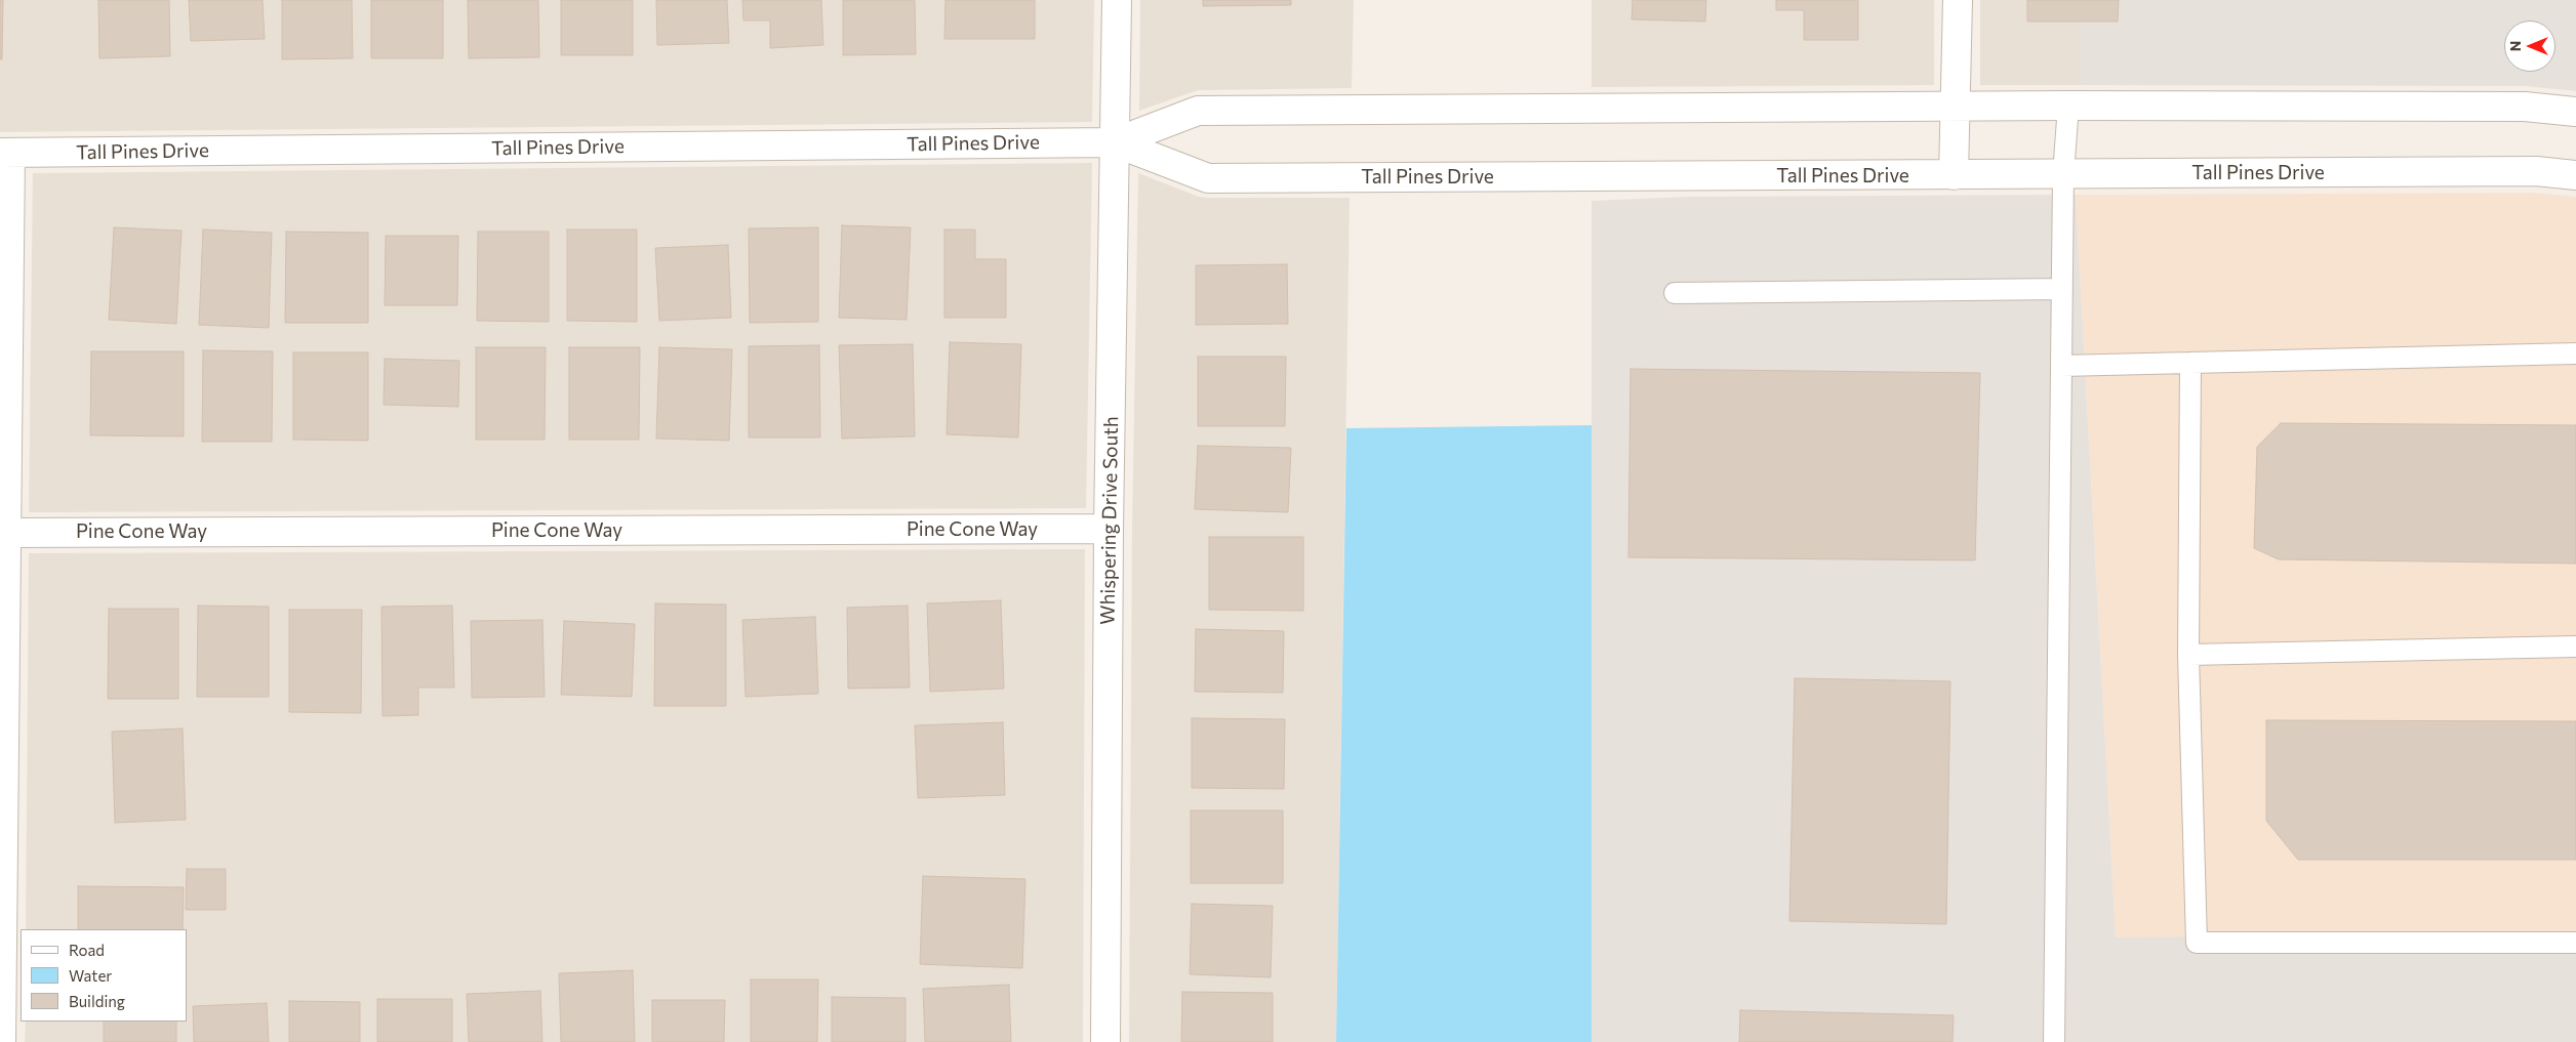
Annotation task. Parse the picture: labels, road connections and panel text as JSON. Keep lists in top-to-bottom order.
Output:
{
  "streets": {
    "street": ["Tall Pines Drive", "Whispering Drive South", "Pine Cone Way"]
  },
  "crossings": [
    ["Tall Pines Drive", "Whispering Drive South"],
    ["Whispering Drive South", "Pine Cone Way"]
  ],
  "legend": ["Road", "Water", "Building"],
  "north": "left"
}
